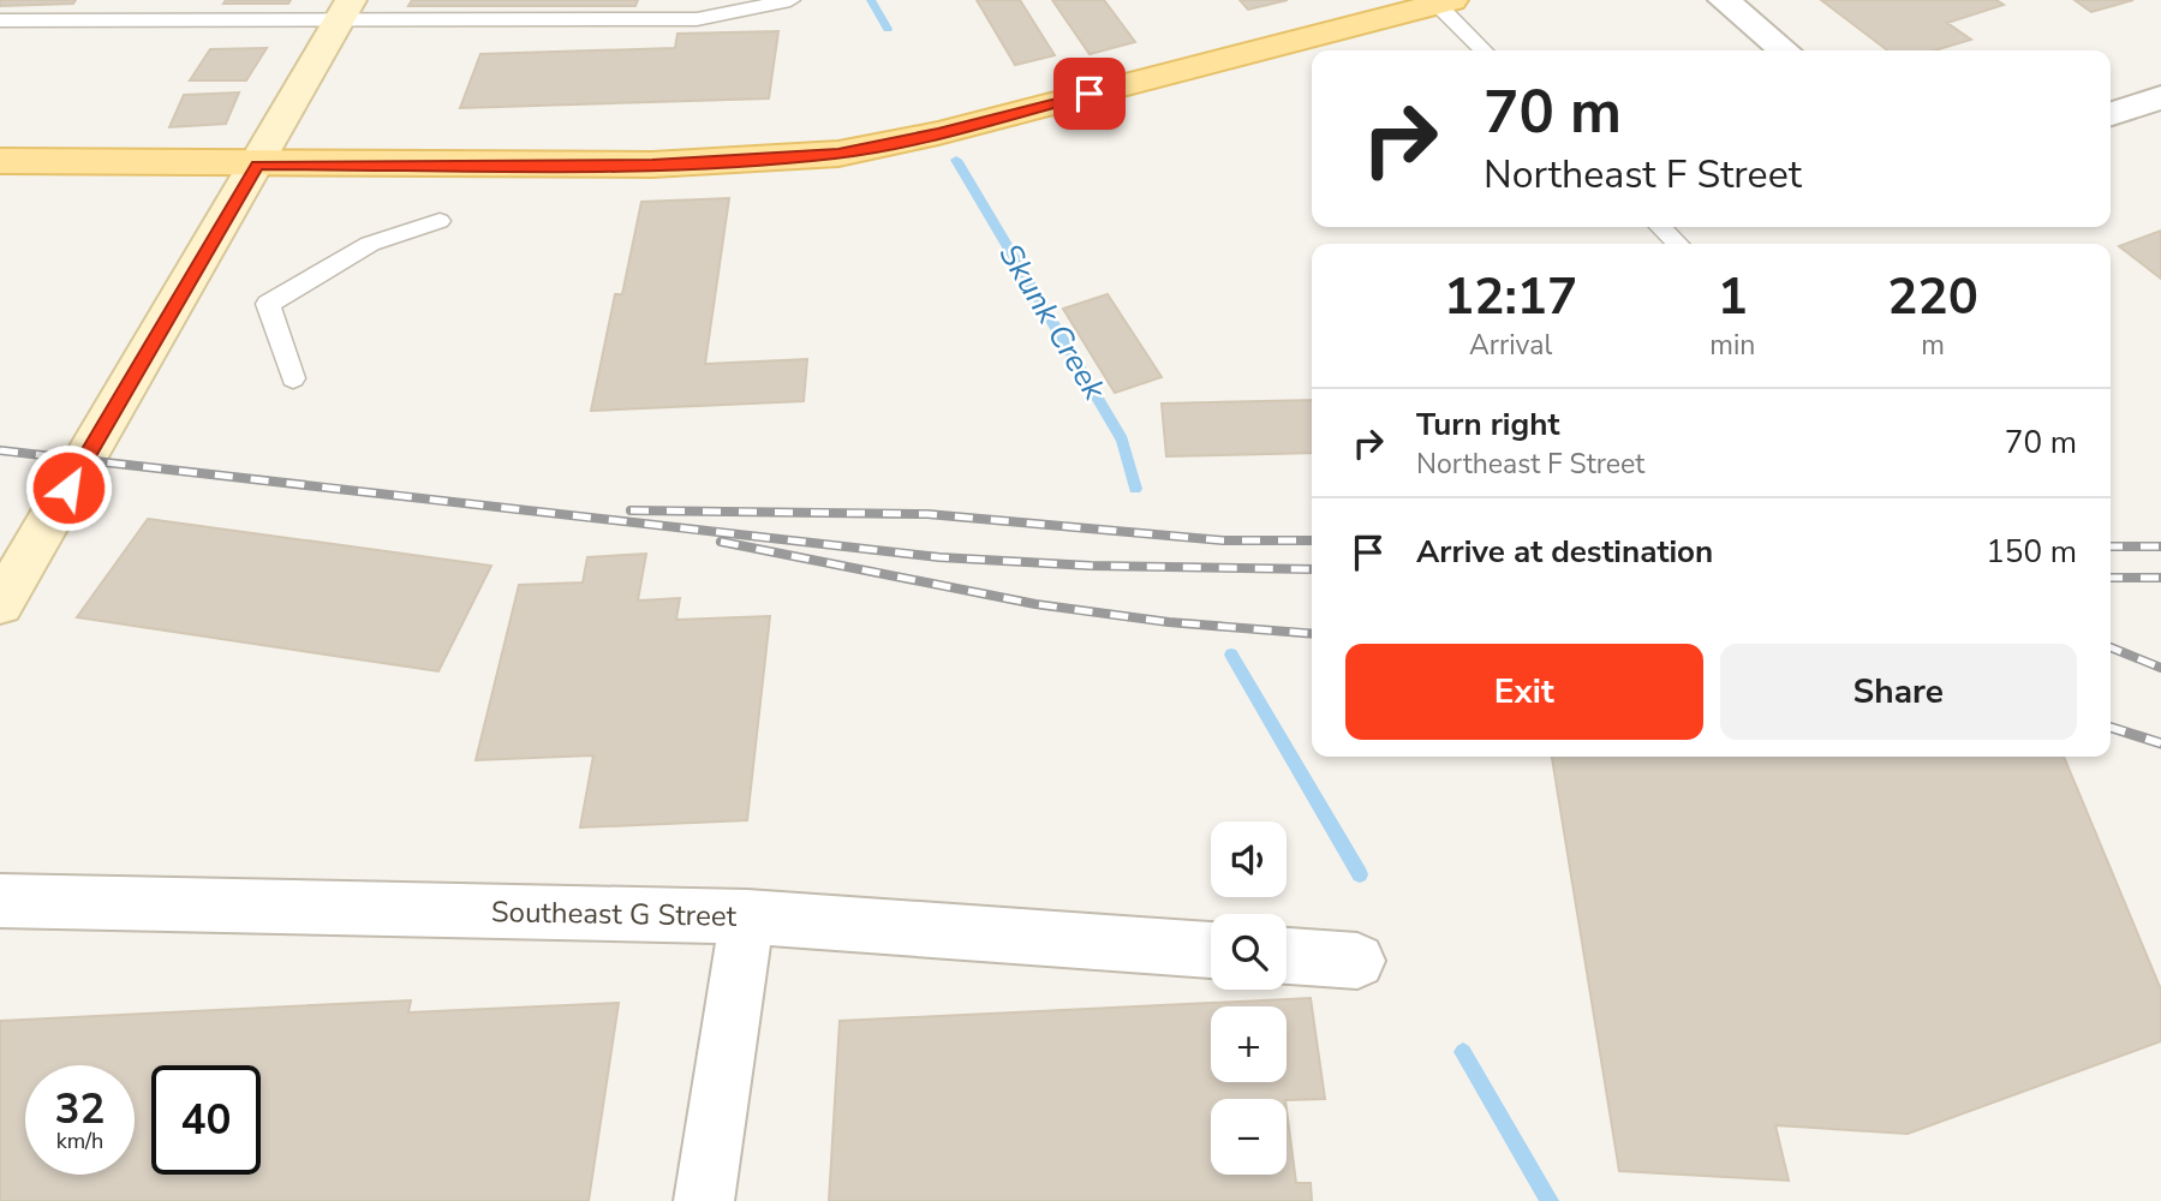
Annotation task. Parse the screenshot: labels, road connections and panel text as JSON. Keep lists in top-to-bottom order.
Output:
{
  "streets": {
    "street": ["Southeast G Street"]
  },
  "water": ["Skunk Creek"],
  "page": {
    "turn": ["70 m", "Northeast F Street"],
    "eta": [
      "12:17",
      "Arrival",
      "1",
      "min",
      "220",
      "m"
    ],
    "list": [
      {
        "name": "Turn right",
        "note": "Northeast F Street",
        "value": "70 m"
      },
      {
        "name": "Arrive at destination",
        "value": "150 m"
      }
    ],
    "buttons": ["Exit", "Share"],
    "map_buttons": ["+", "−"],
    "speed": "32 km/h",
    "limit": "40"
  }
}
